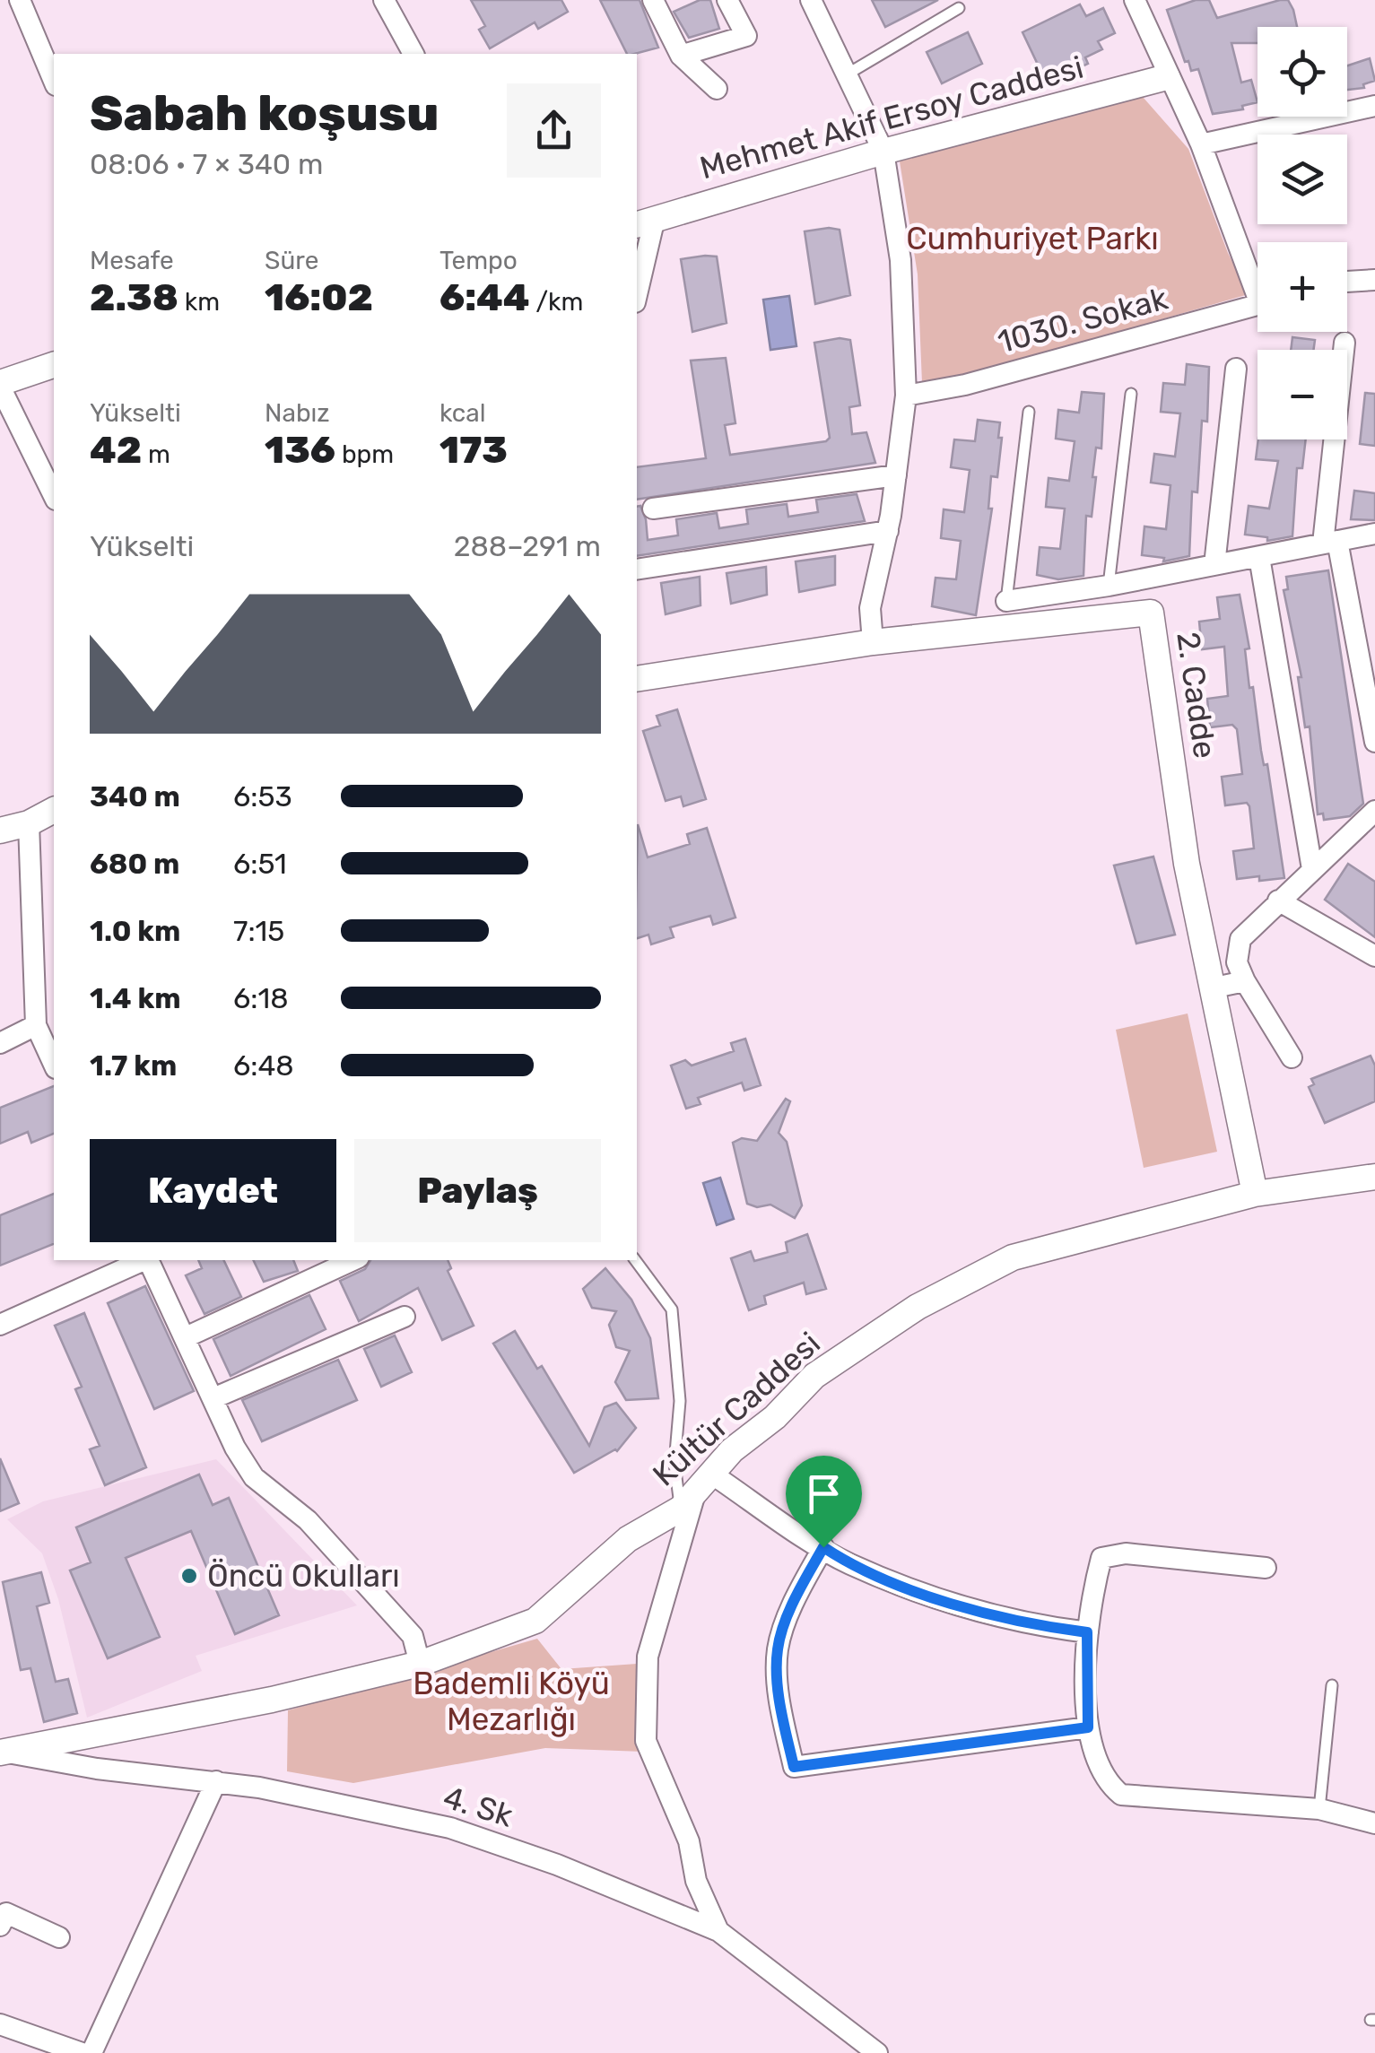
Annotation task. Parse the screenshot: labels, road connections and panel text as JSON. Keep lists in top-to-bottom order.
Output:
{
  "streets": {
    "street": [
      "Mehmet Akif Ersoy Caddesi",
      "1030. Sokak",
      "2. Cadde",
      "Kültür Caddesi",
      "4. Sk"
    ]
  },
  "crossings": [
    ["2. Cadde", "Kültür Caddesi"],
    ["Kültür Caddesi", "4. Sk"]
  ],
  "parks": ["Cumhuriyet Parkı", "Bademli Köyü Mezarlığı"],
  "places": ["Öncü Okulları"],
  "page": {
    "map_buttons": ["+", "−"],
    "heading": ["Sabah koşusu", "08:06 · 7 × 340 m"],
    "stats": [
      ["Mesafe", "2.38 km"],
      ["Süre", "16:02"],
      ["Tempo", "6:44 /km"],
      ["Yükselti", "42 m"],
      ["Nabız", "136 bpm"],
      ["kcal", "173"]
    ],
    "chart": ["Yükselti", "288–291 m"],
    "list": [
      {
        "name": "340 m",
        "note": "6:53"
      },
      {
        "name": "680 m",
        "note": "6:51"
      },
      {
        "name": "1.0 km",
        "note": "7:15"
      },
      {
        "name": "1.4 km",
        "note": "6:18"
      },
      {
        "name": "1.7 km",
        "note": "6:48"
      }
    ],
    "buttons": ["Kaydet", "Paylaş"]
  }
}
